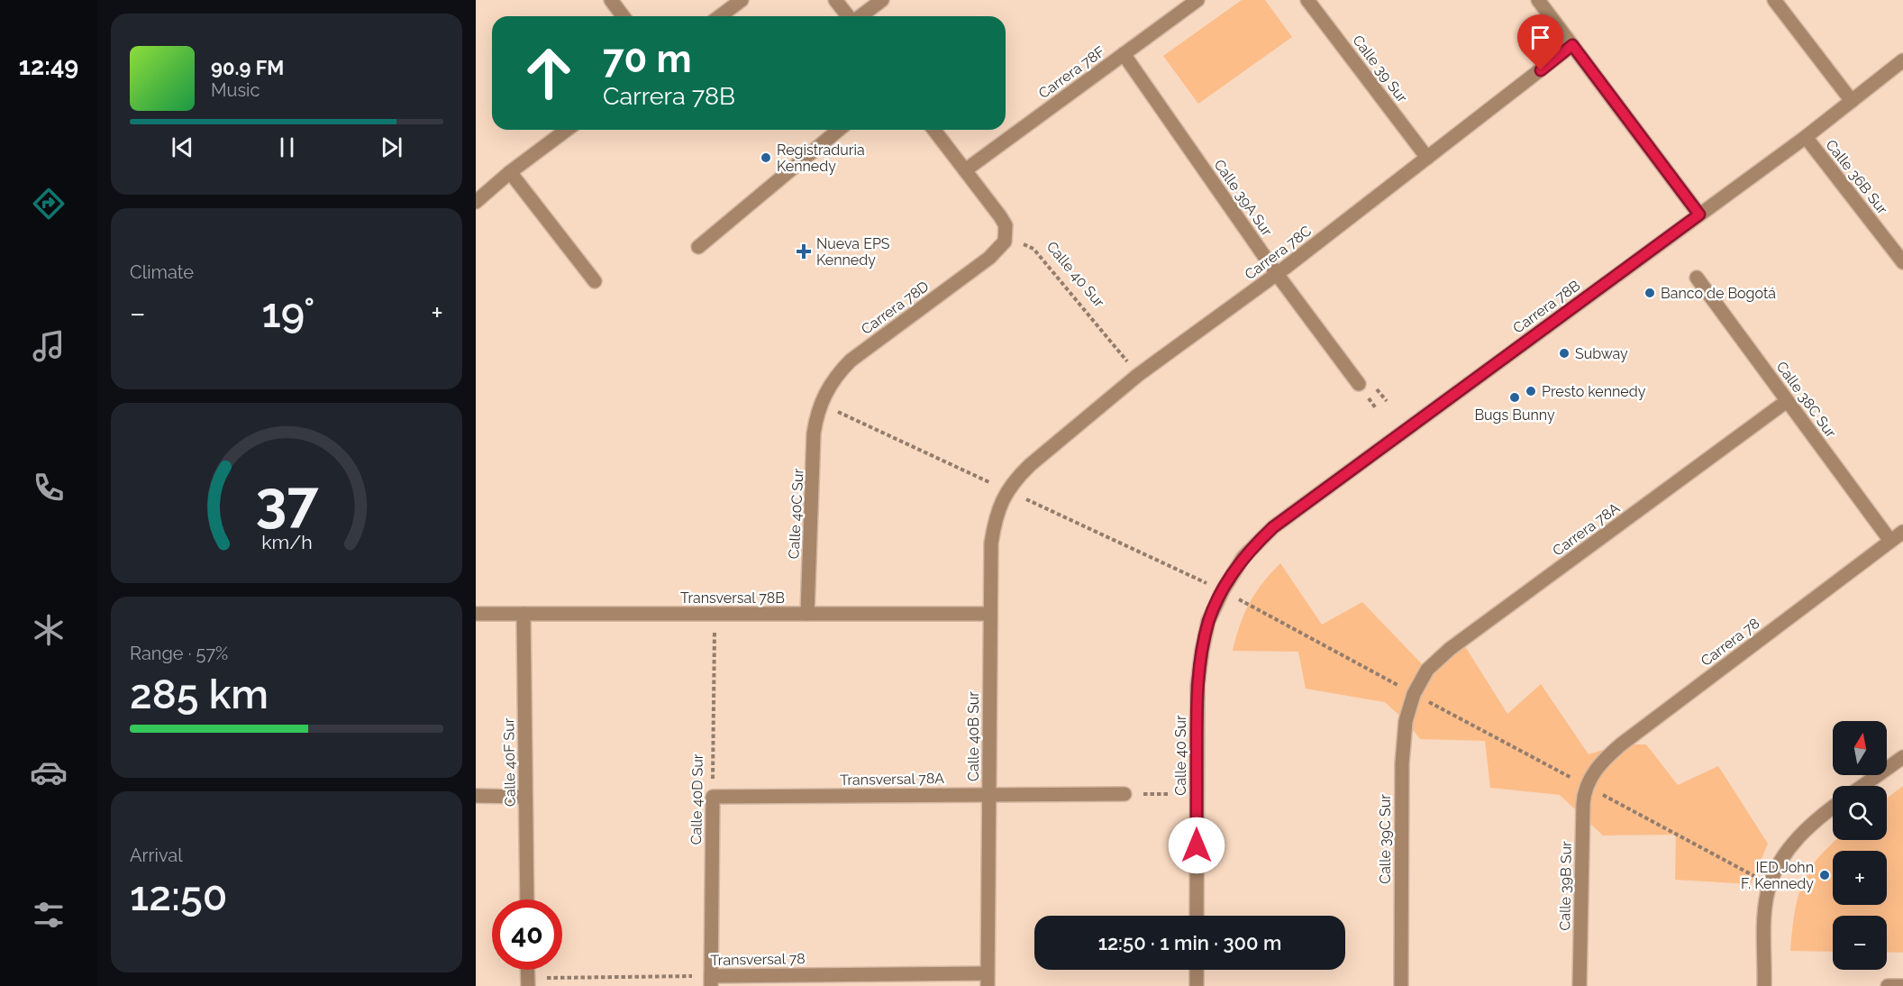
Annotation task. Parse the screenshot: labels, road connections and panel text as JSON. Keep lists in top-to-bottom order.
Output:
{
  "streets": {
    "street": [
      "Calle 39 Sur",
      "Carrera 78F",
      "Calle 36B Sur",
      "Calle 39A Sur",
      "Carrera 78C",
      "Calle 40 Sur",
      "Carrera 78B",
      "Carrera 78D",
      "Calle 38C Sur",
      "Calle 40C Sur",
      "Carrera 78A",
      "Transversal 78B",
      "Carrera 78",
      "Calle 40B Sur",
      "Calle 40F Sur",
      "Transversal 78A",
      "Calle 40D Sur",
      "Calle 39C Sur",
      "Calle 39B Sur",
      "Transversal 78"
    ]
  },
  "crossings": [
    ["Calle 39 Sur", "Carrera 78C"],
    ["Carrera 78F", "Calle 39A Sur"],
    ["Calle 36B Sur", "Carrera 78B"],
    ["Calle 39A Sur", "Carrera 78C"],
    ["Carrera 78C", "Calle 40 Sur"],
    ["Carrera 78C", "Calle 40B Sur"],
    ["Calle 40 Sur", "Carrera 78B"],
    ["Calle 40 Sur", "Carrera 78D"],
    ["Carrera 78D", "Calle 40C Sur"],
    ["Calle 38C Sur", "Carrera 78A"],
    ["Calle 38C Sur", "Carrera 78"],
    ["Calle 40C Sur", "Transversal 78B"],
    ["Carrera 78A", "Calle 39C Sur"],
    ["Transversal 78B", "Calle 40B Sur"],
    ["Transversal 78B", "Calle 40F Sur"],
    ["Transversal 78B", "Calle 40D Sur"],
    ["Carrera 78", "Calle 39B Sur"],
    ["Calle 40B Sur", "Transversal 78A"],
    ["Calle 40B Sur", "Transversal 78"],
    ["Transversal 78A", "Calle 40D Sur"],
    ["Calle 40D Sur", "Transversal 78"]
  ],
  "places": {
    "other": [
      "Registraduria Kennedy",
      "Banco de Bogotá",
      "Subway",
      "Presto kennedy",
      "Bugs Bunny",
      "IED John F. Kennedy"
    ],
    "health": ["Nueva EPS Kennedy"]
  },
  "north": "top",
  "page": {
    "tabs": "12:49",
    "turn": ["70 m", "Carrera 78B"],
    "song": ["90.9 FM", "Music"],
    "tile": [
      "Climate",
      ["Range · 57%", "285 km"],
      ["Arrival", "12:50"]
    ],
    "heat": ["−", "19°", "+"],
    "map_buttons": ["+", "−"],
    "limit": "40",
    "trip": "12:50 · 1 min · 300 m",
    "gauge": ["37", "km/h"]
  }
}
